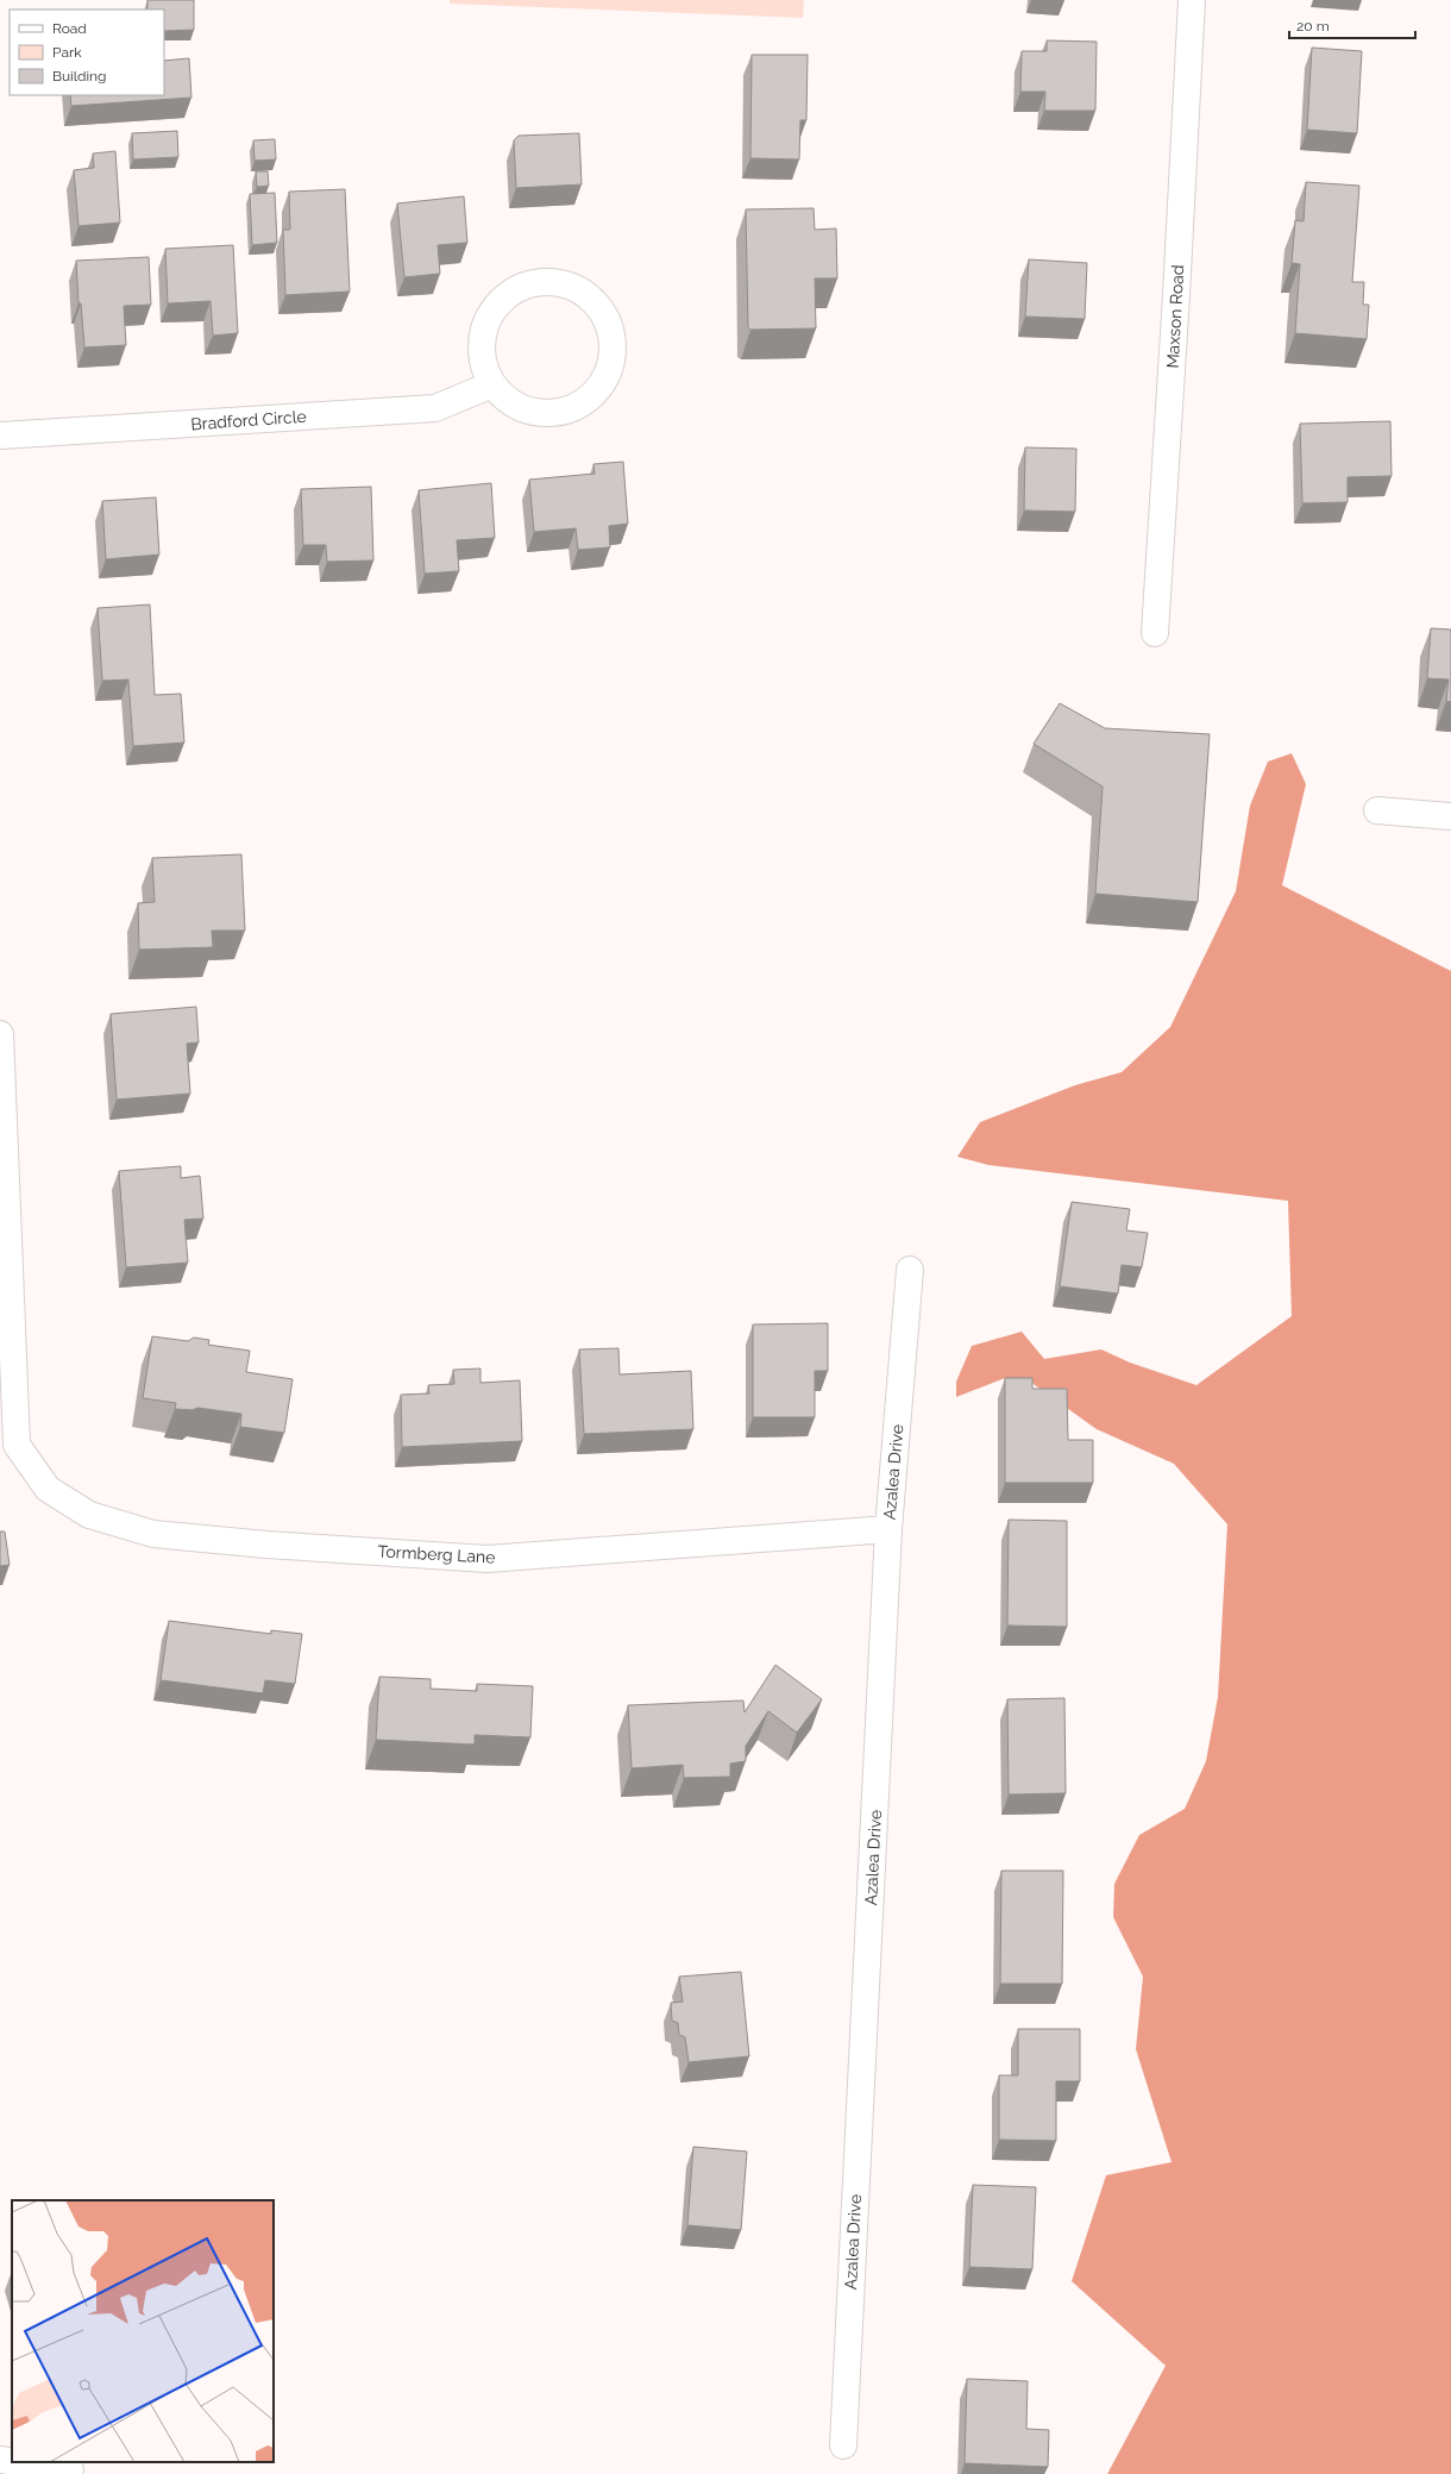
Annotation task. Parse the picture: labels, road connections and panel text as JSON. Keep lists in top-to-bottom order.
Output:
{
  "streets": {
    "street": [
      "Maxson Road",
      "Bradford Circle",
      "Azalea Drive",
      "Tormberg Lane"
    ]
  },
  "crossings": [
    ["Azalea Drive", "Tormberg Lane"]
  ],
  "legend": ["Road", "Park", "Building"],
  "scale_bar": "20 m"
}
